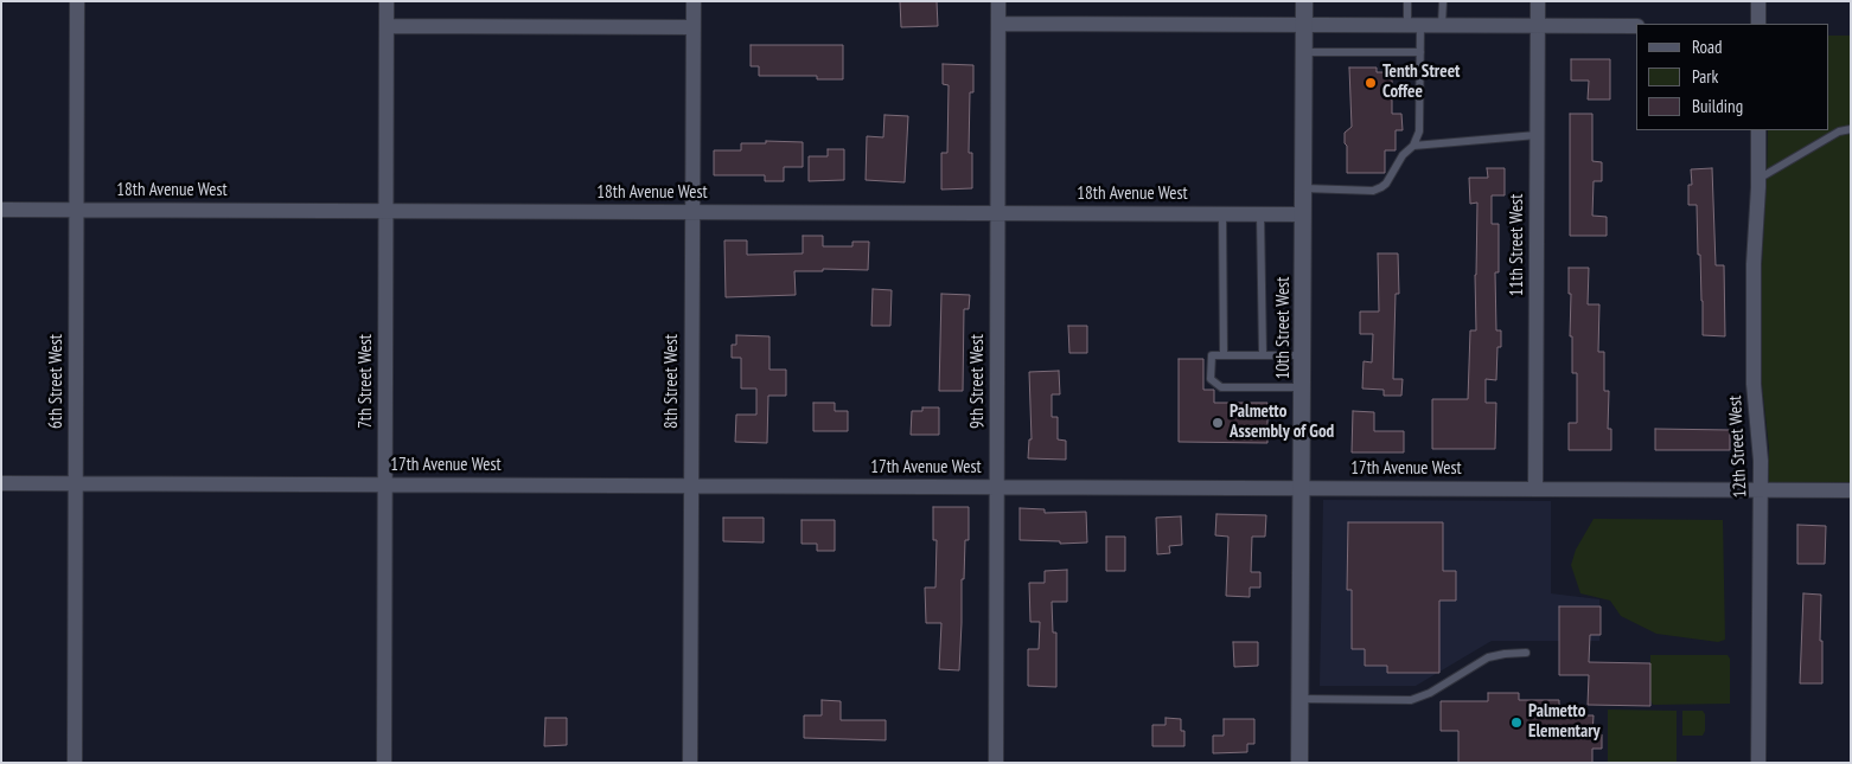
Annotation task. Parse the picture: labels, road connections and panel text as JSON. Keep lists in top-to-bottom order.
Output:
{
  "streets": {
    "street": [
      "18th Avenue West",
      "11th Street West",
      "10th Street West",
      "6th Street West",
      "7th Street West",
      "8th Street West",
      "9th Street West",
      "12th Street West",
      "17th Avenue West"
    ]
  },
  "crossings": [
    ["18th Avenue West", "10th Street West"],
    ["18th Avenue West", "6th Street West"],
    ["18th Avenue West", "7th Street West"],
    ["18th Avenue West", "8th Street West"],
    ["18th Avenue West", "9th Street West"],
    ["11th Street West", "17th Avenue West"],
    ["10th Street West", "17th Avenue West"],
    ["6th Street West", "17th Avenue West"],
    ["7th Street West", "17th Avenue West"],
    ["8th Street West", "17th Avenue West"],
    ["9th Street West", "17th Avenue West"],
    ["12th Street West", "17th Avenue West"]
  ],
  "places": ["Tenth Street Coffee", "Palmetto Assembly of God", "Palmetto Elementary"],
  "legend": ["Road", "Park", "Building"]
}
